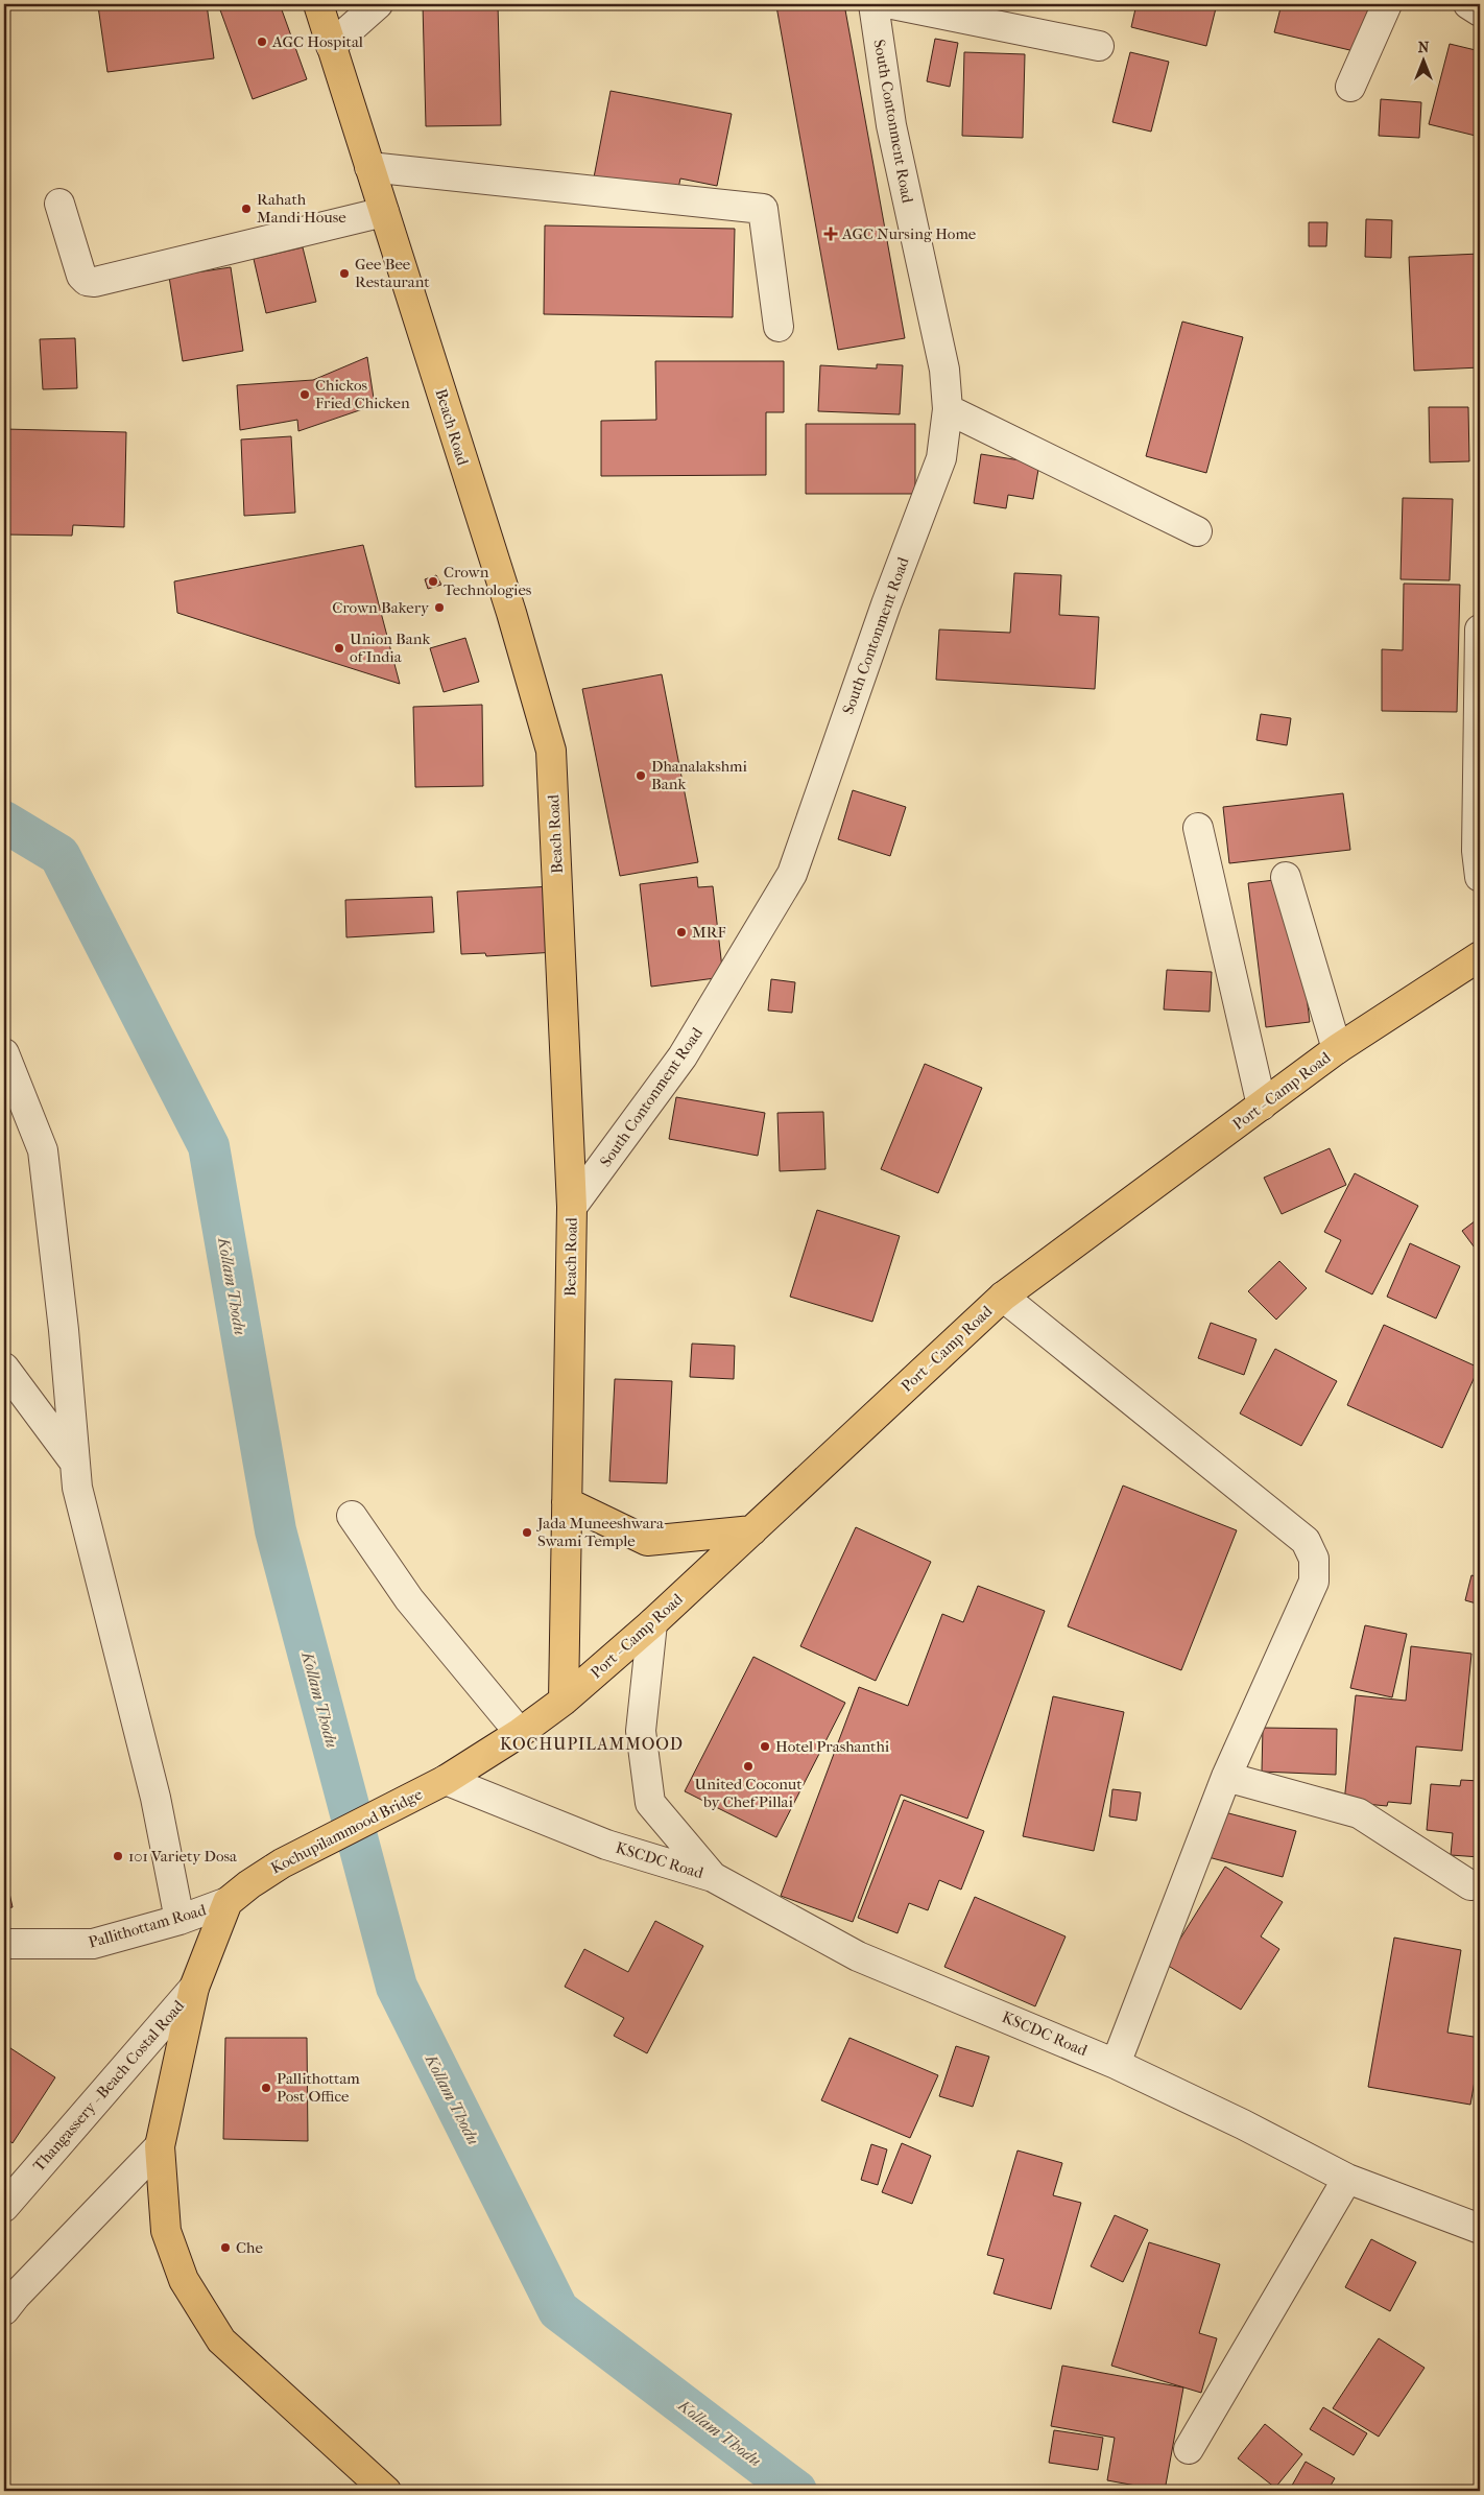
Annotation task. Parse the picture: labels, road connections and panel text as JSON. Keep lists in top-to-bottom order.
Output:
{
  "streets": {
    "main road": ["Beach Road", "Port - Camp Road", "Kochupilammood Bridge"],
    "street": [
      "South Contonment Road",
      "KSCDC Road",
      "Pallithottam Road",
      "Thangassery - Beach Costal Road"
    ]
  },
  "crossings": [
    ["South Contonment Road", "Beach Road"],
    ["Beach Road", "Port - Camp Road"],
    ["Port - Camp Road", "Kochupilammood Bridge"],
    ["Port - Camp Road", "KSCDC Road"],
    ["Kochupilammood Bridge", "KSCDC Road"],
    ["Kochupilammood Bridge", "Pallithottam Road"]
  ],
  "districts": ["KOCHUPILAMMOOD"],
  "water": ["Kollam Thodu"],
  "places": {
    "other": [
      "AGC Hospital",
      "Rahath Mandi House",
      "Gee Bee Restaurant",
      "Chickos Fried Chicken",
      "Crown Technologies",
      "Crown Bakery",
      "Union Bank of India",
      "Dhanalakshmi Bank",
      "MRF",
      "Jada Muneeshwara Swami Temple",
      "Hotel Prashanthi",
      "United Coconut by Chef Pillai",
      "101 Variety Dosa",
      "Pallithottam Post Office",
      "Che"
    ],
    "health": ["AGC Nursing Home"]
  },
  "north": "top"
}
